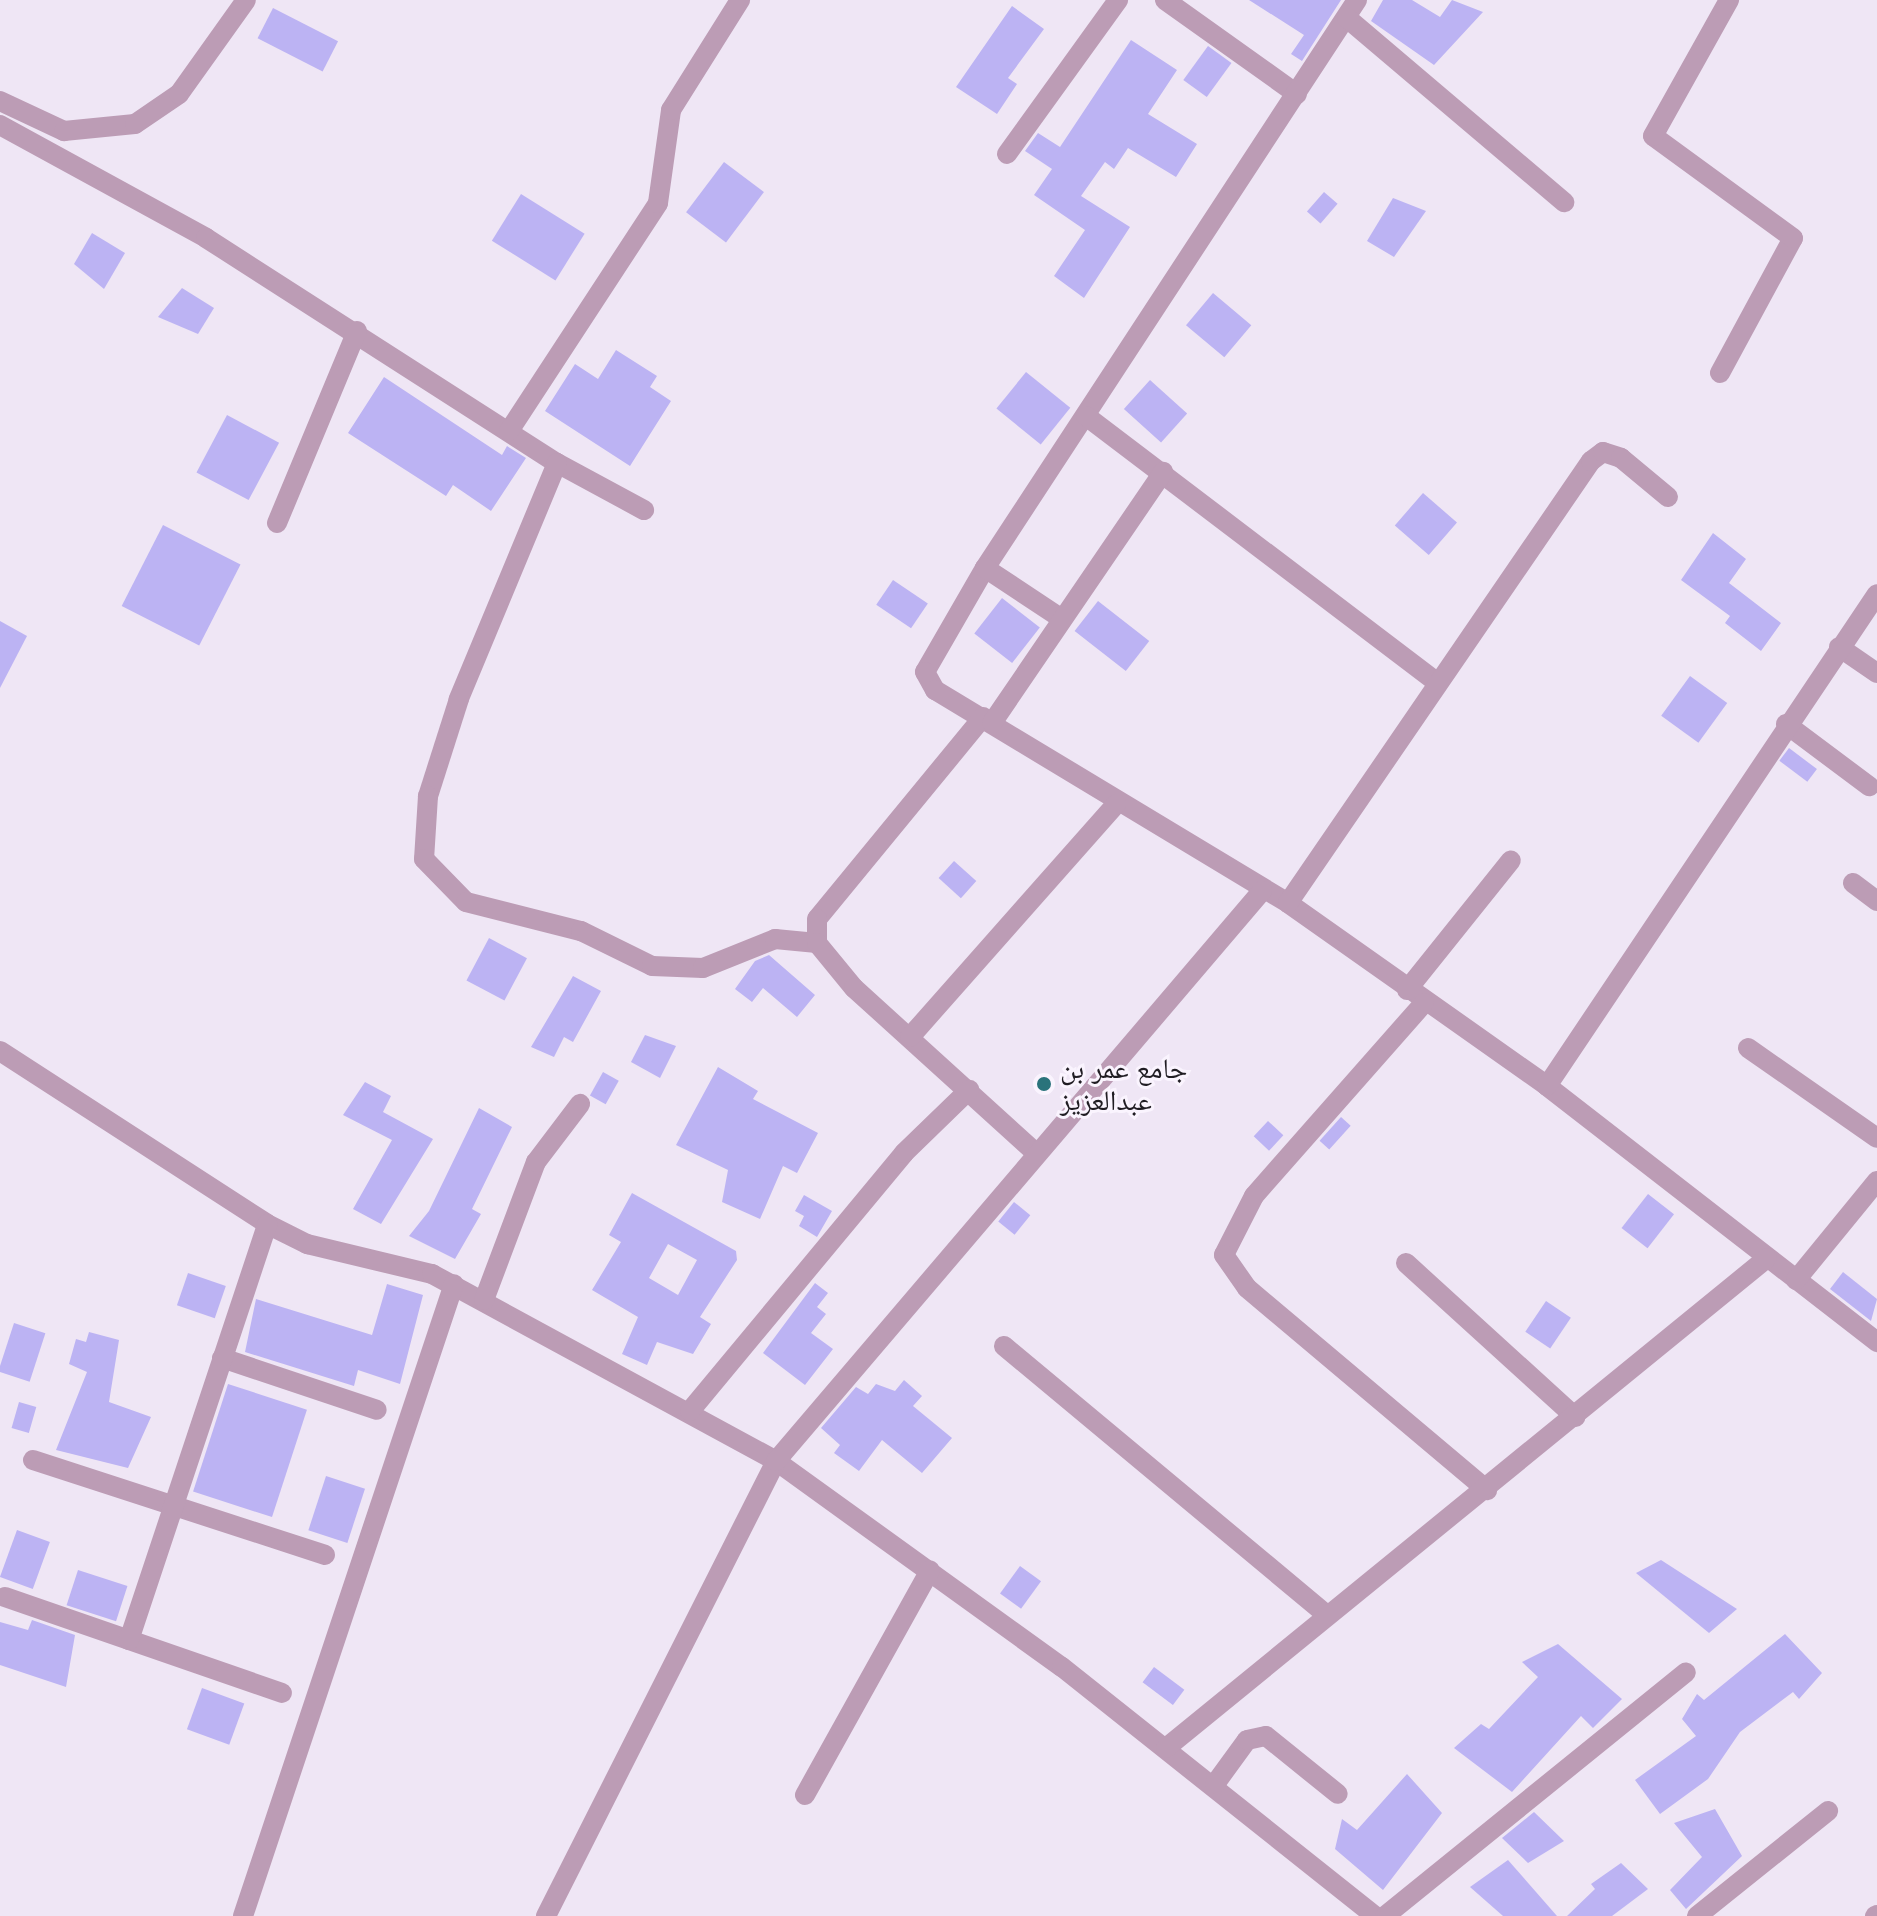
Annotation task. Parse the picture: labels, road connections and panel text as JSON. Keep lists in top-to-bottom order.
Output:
{
  "places": ["جامع عمر بن عبدالعزيز"]
}
